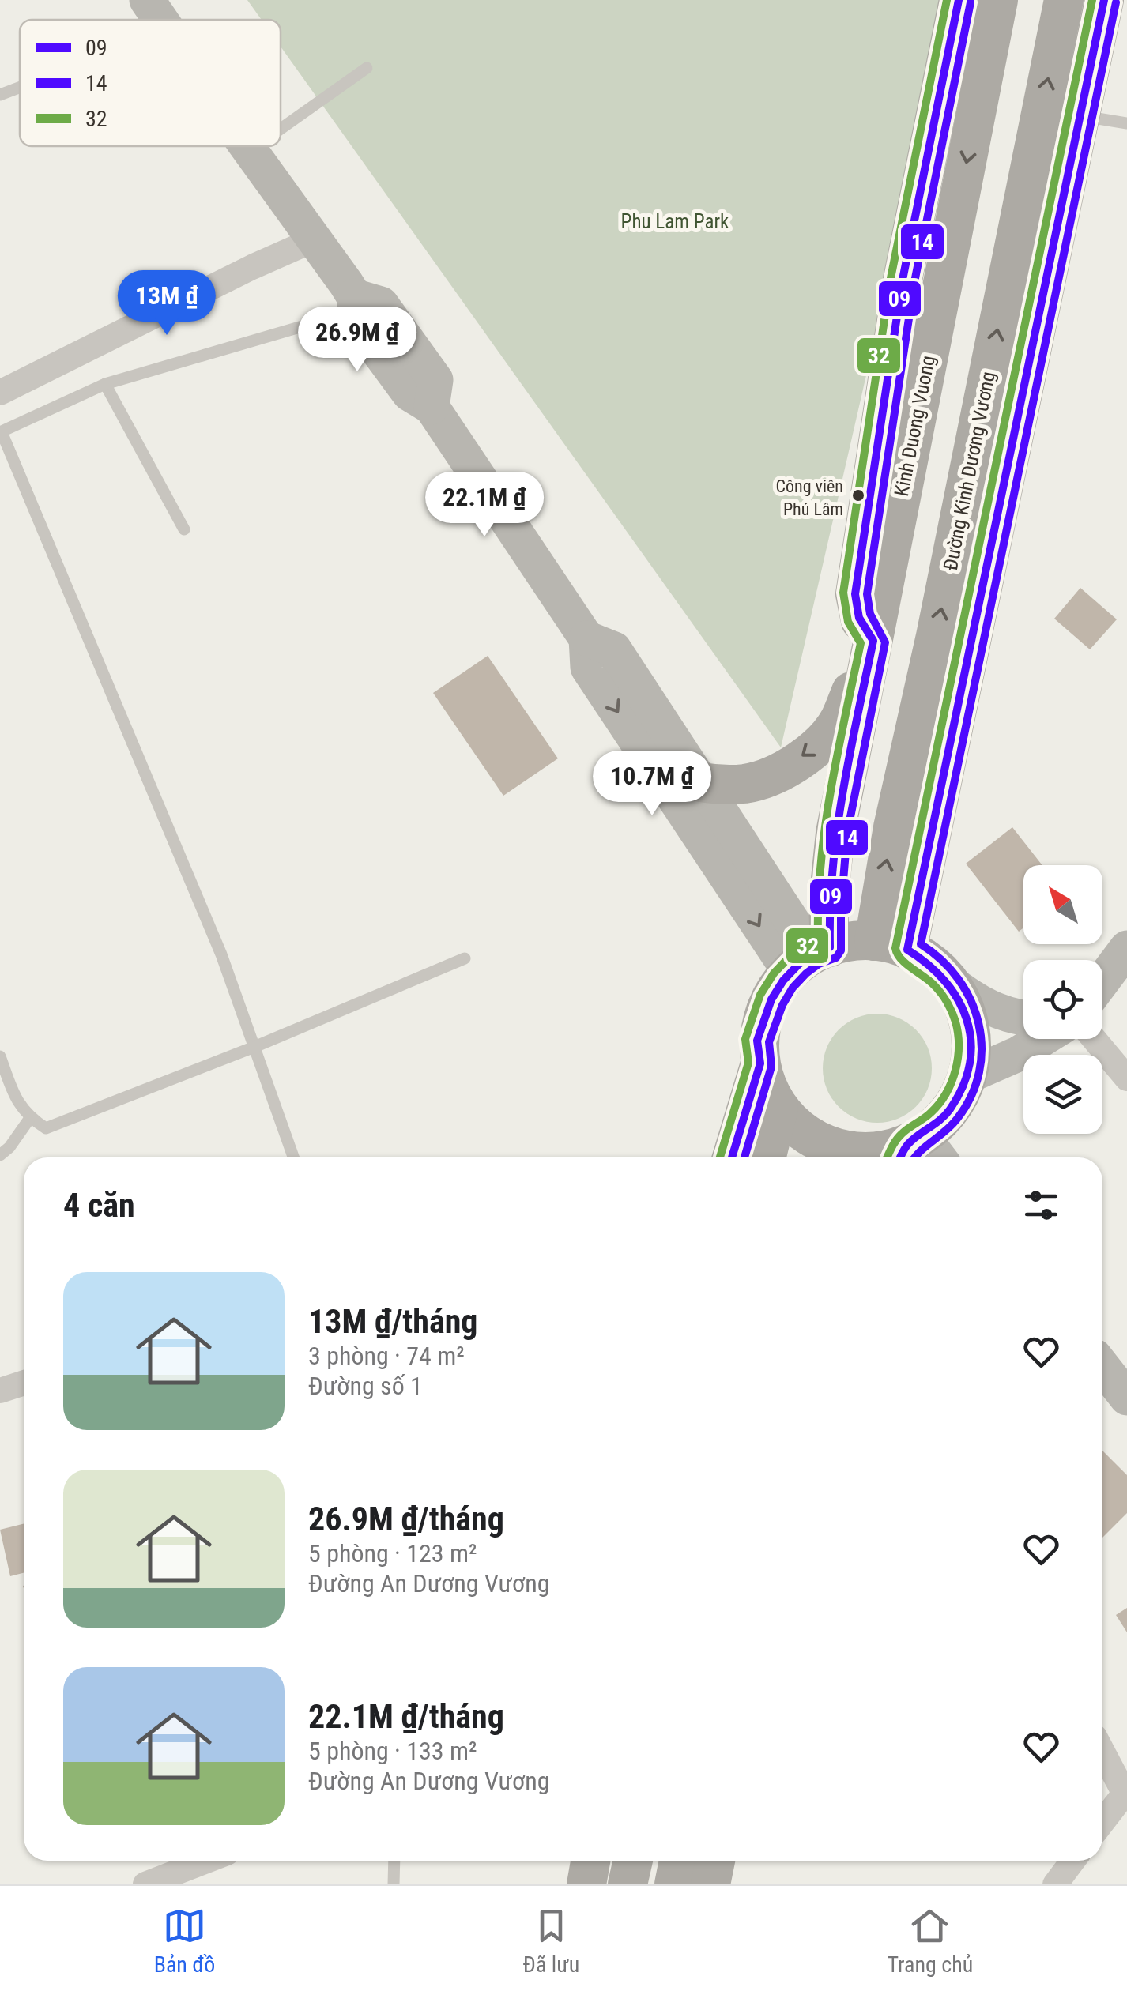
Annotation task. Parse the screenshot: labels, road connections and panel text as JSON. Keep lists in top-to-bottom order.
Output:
{
  "streets": {
    "main road": ["Kinh Duong Vuong", "Đường Kinh Dương Vương"]
  },
  "crossings": [
    ["Kinh Duong Vuong", "Đường Kinh Dương Vương"]
  ],
  "parks": ["Phu Lam Park"],
  "places": ["Công viên Phú Lâm"],
  "lines": ["transit line 09", "transit line 32", "transit line 14"],
  "legend": ["09", "14", "32"],
  "north": "top left",
  "page": {
    "price": [
      "13M ₫",
      "26.9M ₫",
      "22.1M ₫",
      "10.7M ₫"
    ],
    "heading": "4 căn",
    "list": [
      {
        "name": "13M ₫/tháng",
        "note": "3 phòng · 74 m² · Đường số 1"
      },
      {
        "name": "26.9M ₫/tháng",
        "note": "5 phòng · 123 m² · Đường An Dương Vương"
      },
      {
        "name": "22.1M ₫/tháng",
        "note": "5 phòng · 133 m² · Đường An Dương Vương"
      }
    ],
    "tabs": ["Bản đồ", "Đã lưu", "Trang chủ"]
  }
}
